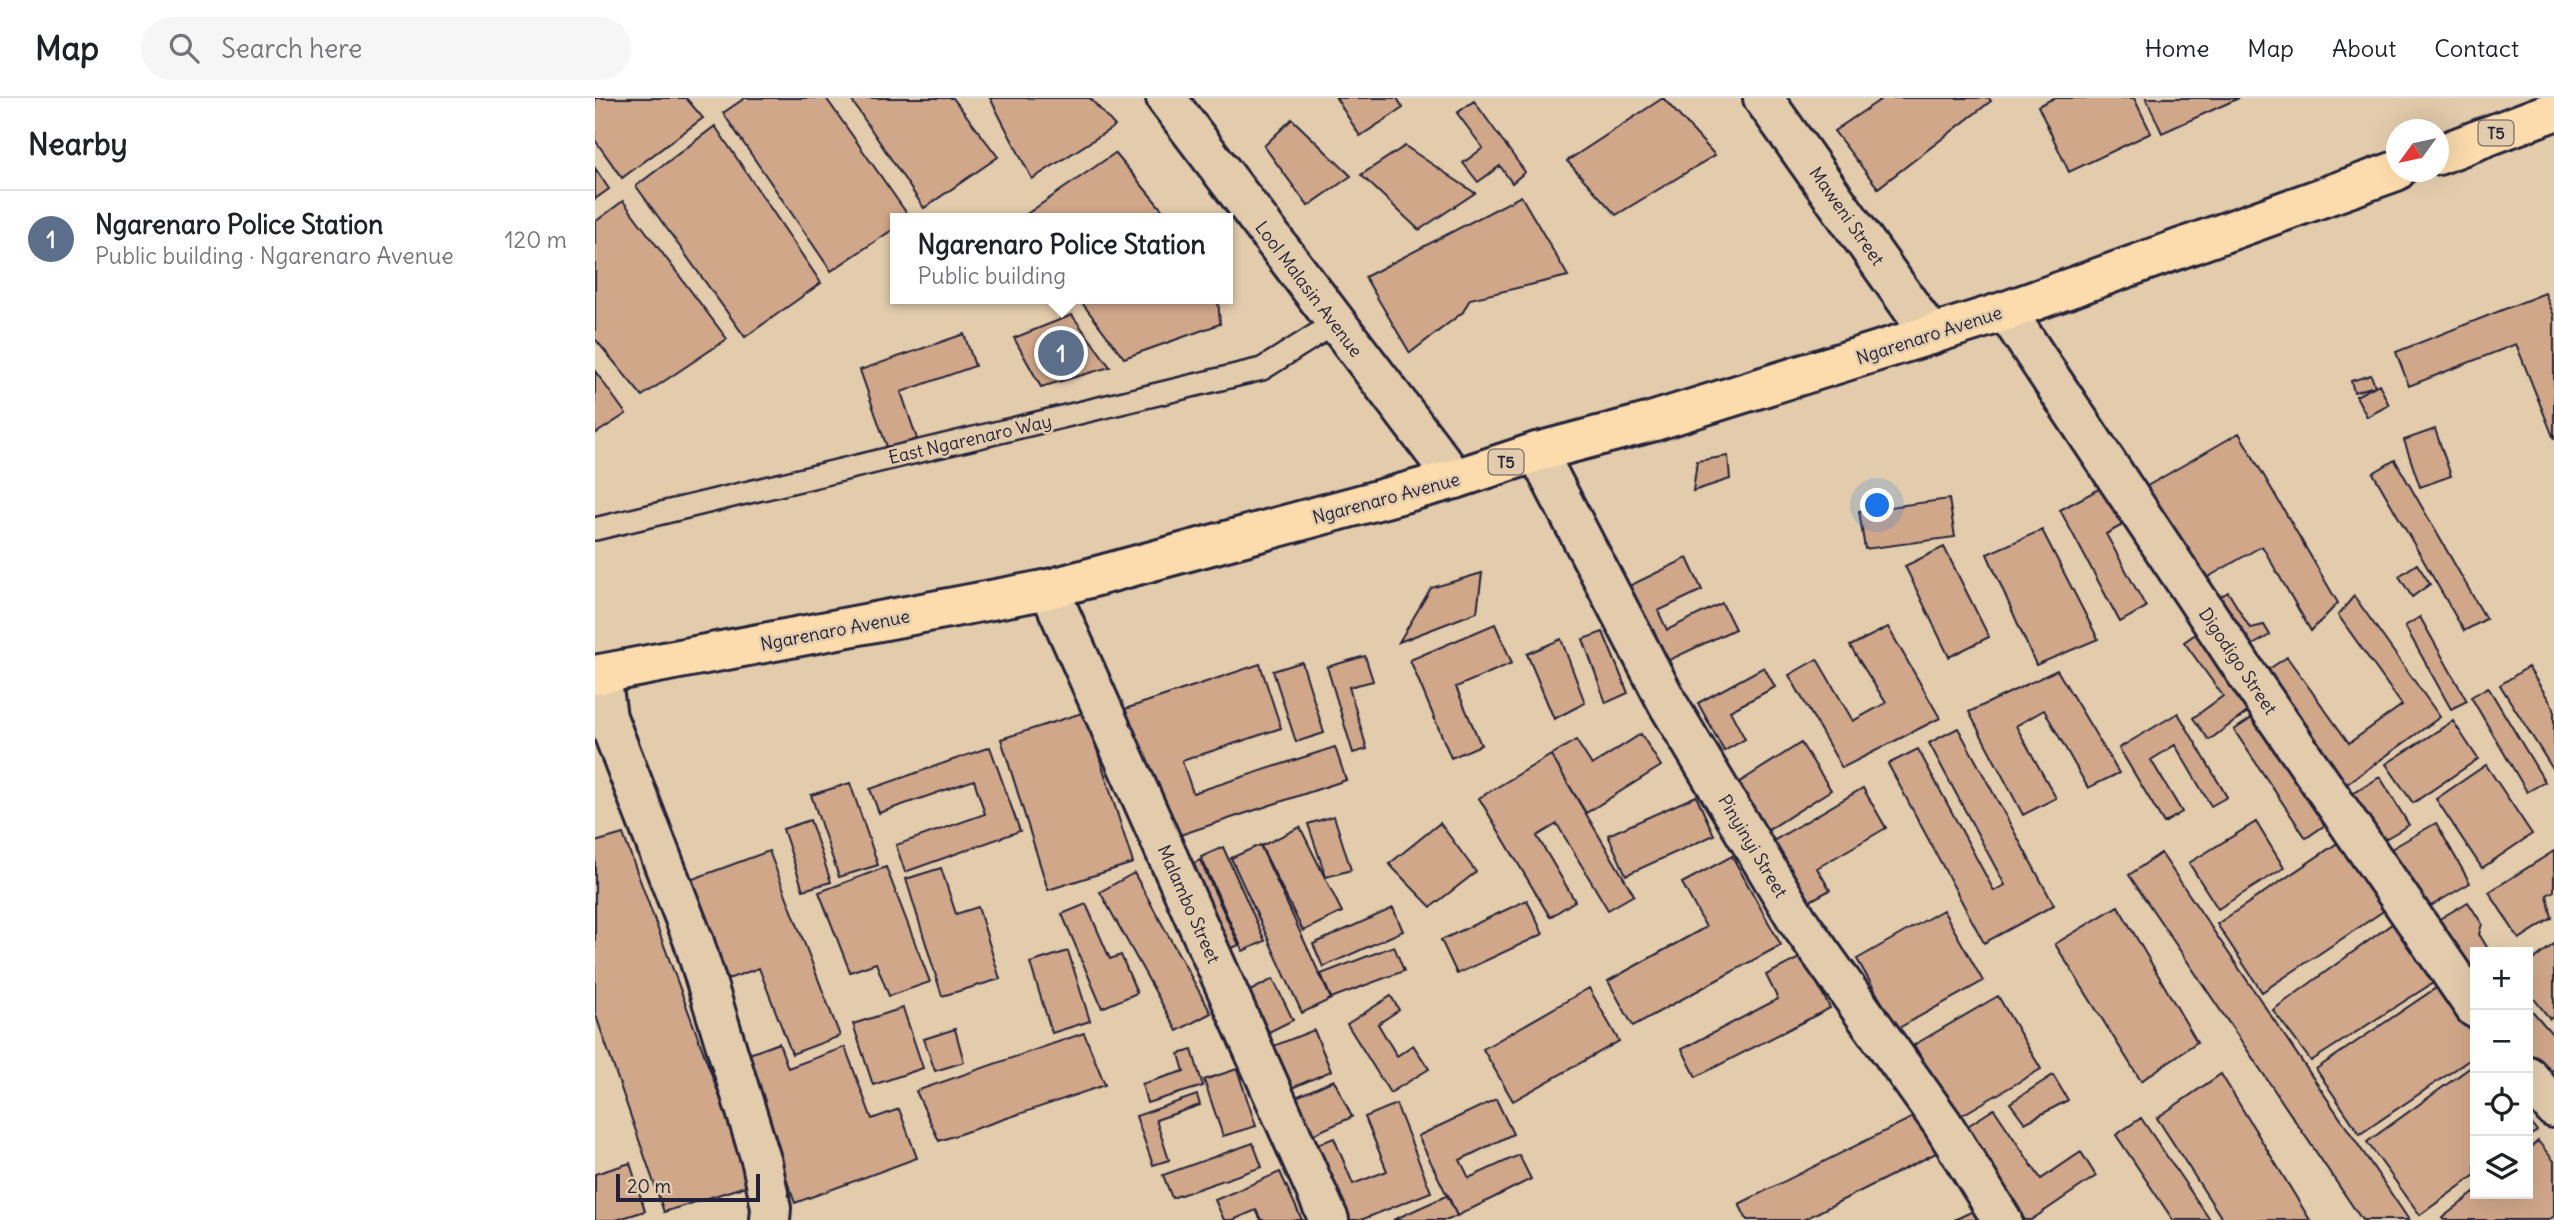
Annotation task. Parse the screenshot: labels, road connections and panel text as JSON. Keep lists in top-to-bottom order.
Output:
{
  "streets": {
    "highway": ["T5", "Ngarenaro Avenue"],
    "street": [
      "Maweni Street",
      "Lool Malasin Avenue",
      "Digodigo Street",
      "Pinyinyi Street",
      "Malambo Street"
    ],
    "lane": ["East Ngarenaro Way"]
  },
  "crossings": [
    ["Maweni Street", "Ngarenaro Avenue"],
    ["Lool Malasin Avenue", "Ngarenaro Avenue"],
    ["Lool Malasin Avenue", "East Ngarenaro Way"],
    ["Ngarenaro Avenue", "Digodigo Street"],
    ["Ngarenaro Avenue", "Pinyinyi Street"],
    ["Ngarenaro Avenue", "Malambo Street"]
  ],
  "scale_bar": "20 m",
  "north": "bottom left",
  "page": {
    "header": "Map",
    "search": "Search here",
    "nav": [
      "Home",
      "Map",
      "About",
      "Contact"
    ],
    "heading": "Nearby",
    "list": [
      {
        "mark": "1",
        "name": "Ngarenaro Police Station",
        "note": "Public building · Ngarenaro Avenue",
        "value": "120 m"
      }
    ],
    "popup": ["Ngarenaro Police Station", "Public building"],
    "pins": "1",
    "map_buttons": ["+", "−"],
    "scale": "20 m"
  }
}
